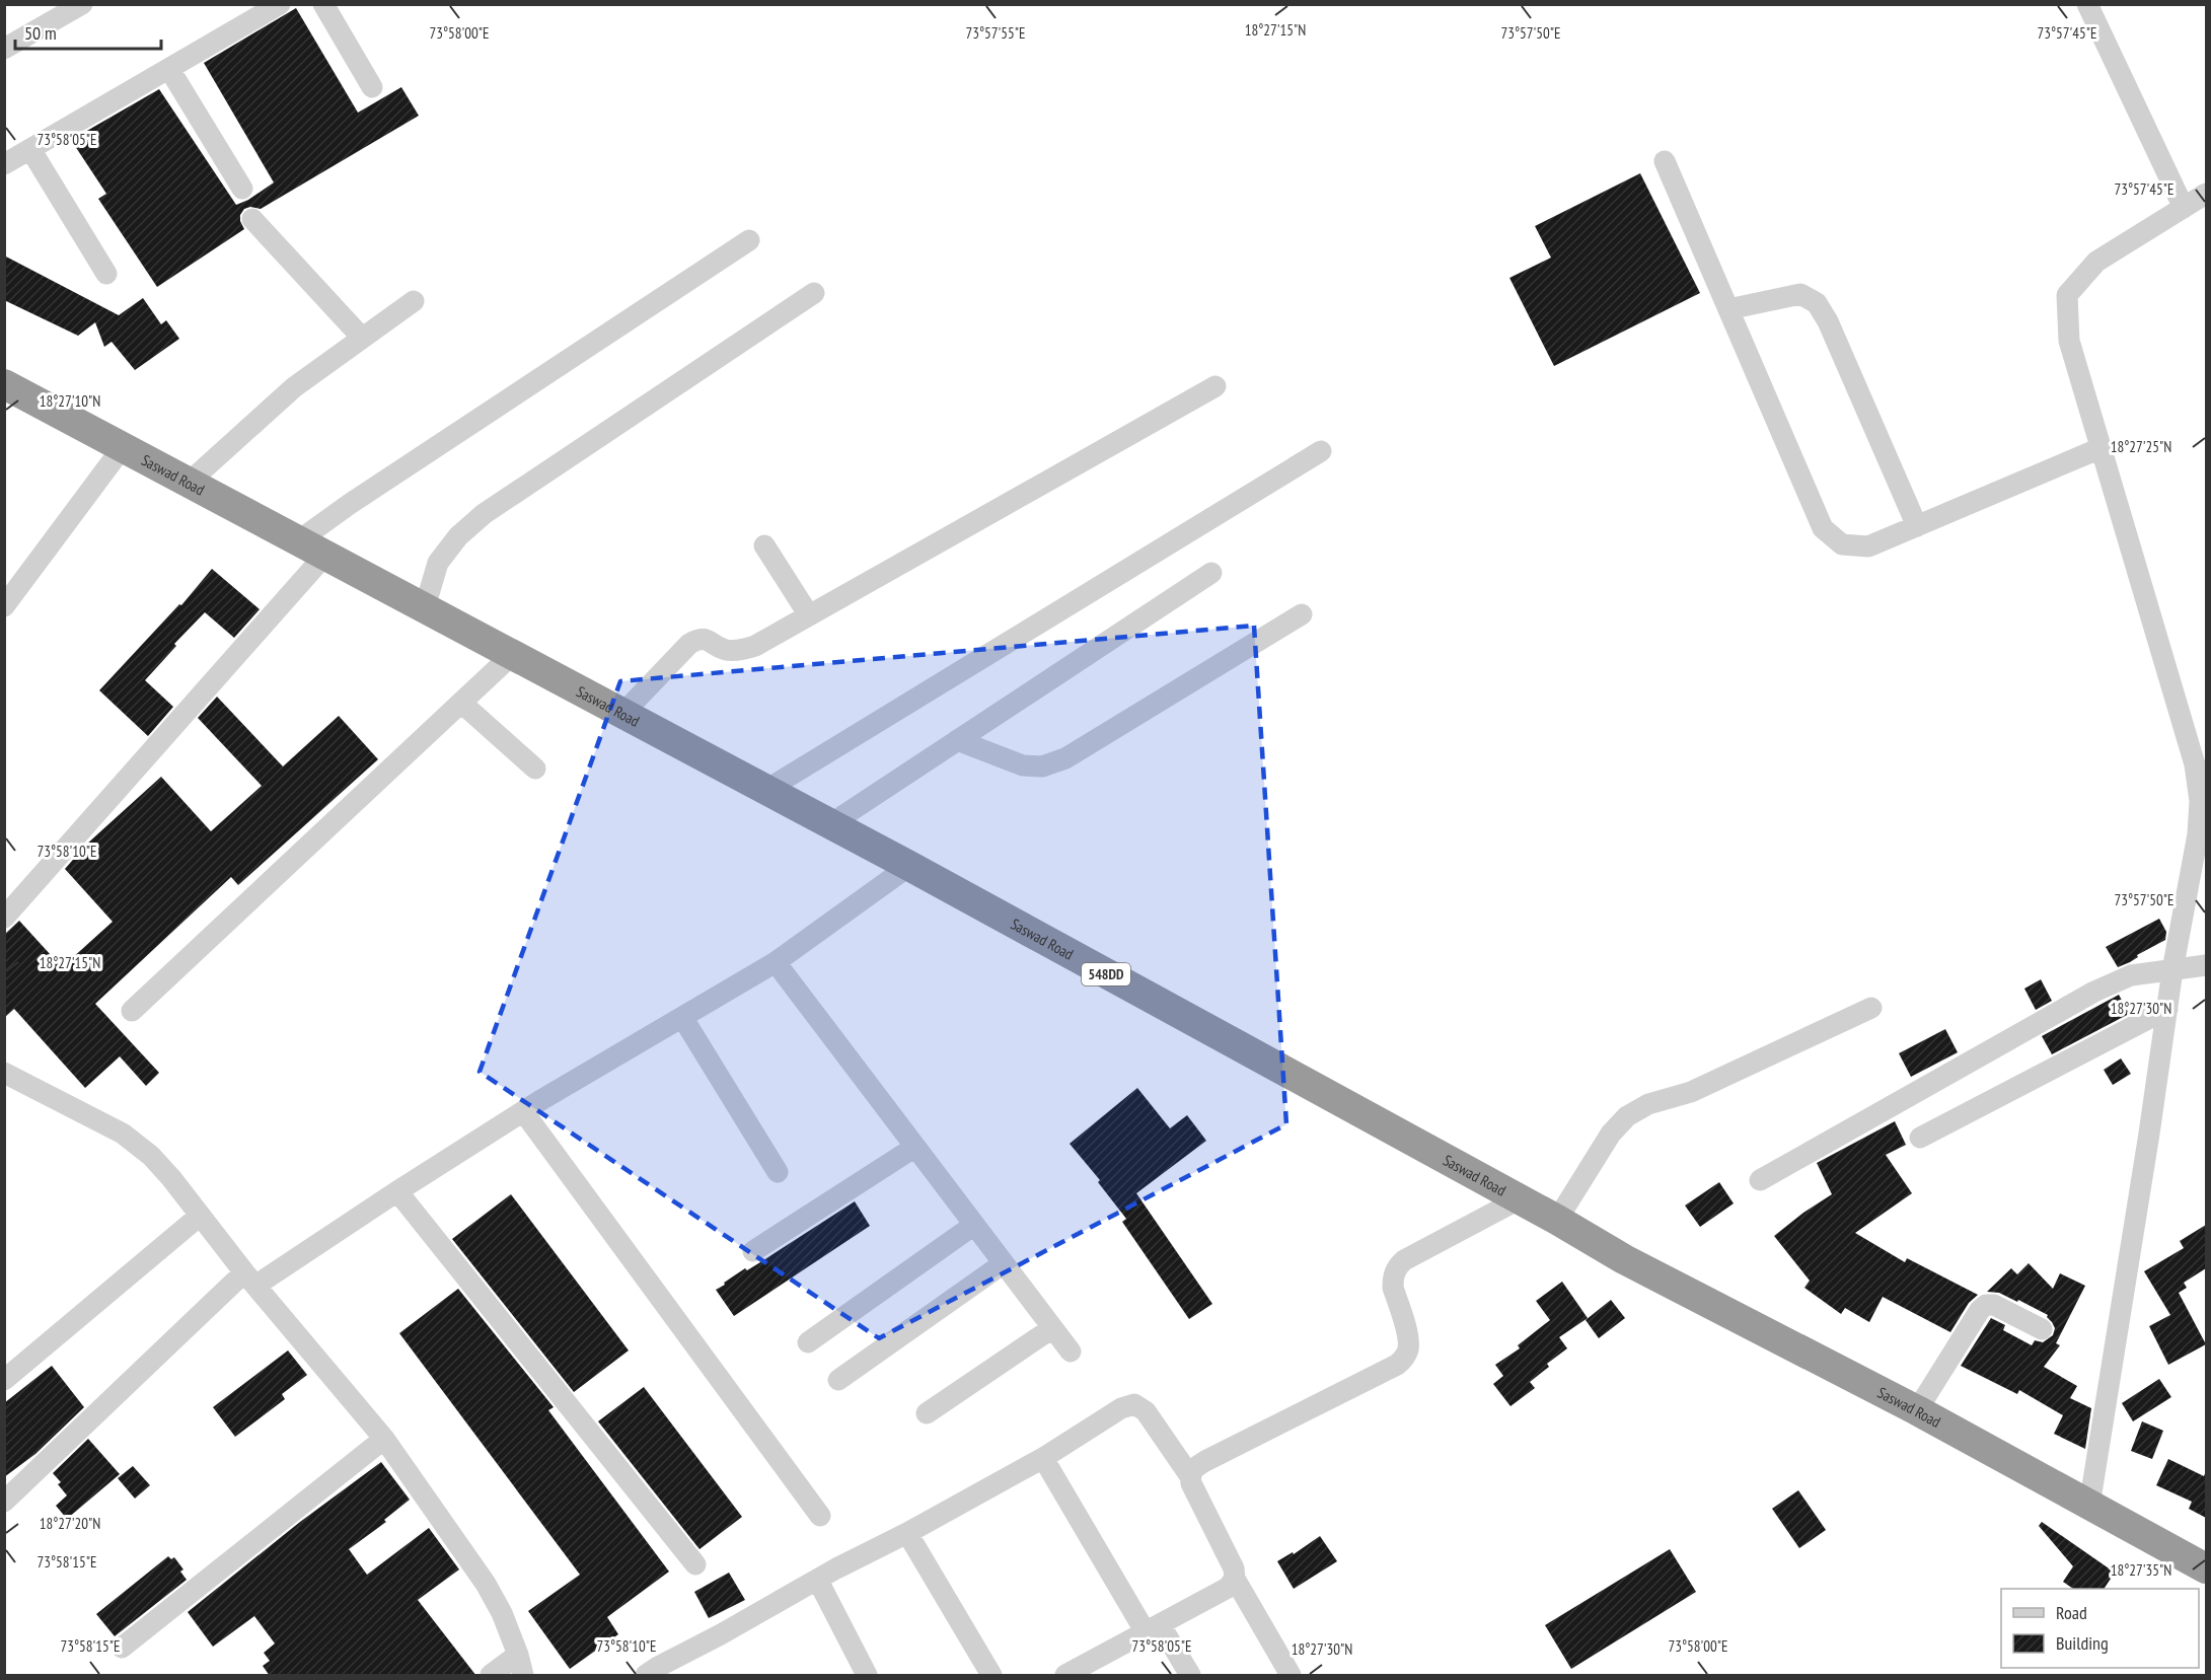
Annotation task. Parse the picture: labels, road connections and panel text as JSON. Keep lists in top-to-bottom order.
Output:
{
  "streets": {
    "highway": ["Saswad Road", "548DD"]
  },
  "legend": ["Road", "Building"],
  "scale_bar": "50 m",
  "coordinates": [
    "18°27'15\"N",
    "73°58'00\"E",
    "73°57'55\"E",
    "73°57'45\"E",
    "73°57'50\"E",
    "73°58'05\"E",
    "18°27'10\"N",
    "18°27'25\"N",
    "73°58'10\"E",
    "18°27'30\"N",
    "18°27'20\"N",
    "73°58'15\"E",
    "18°27'35\"N"
  ]
}
